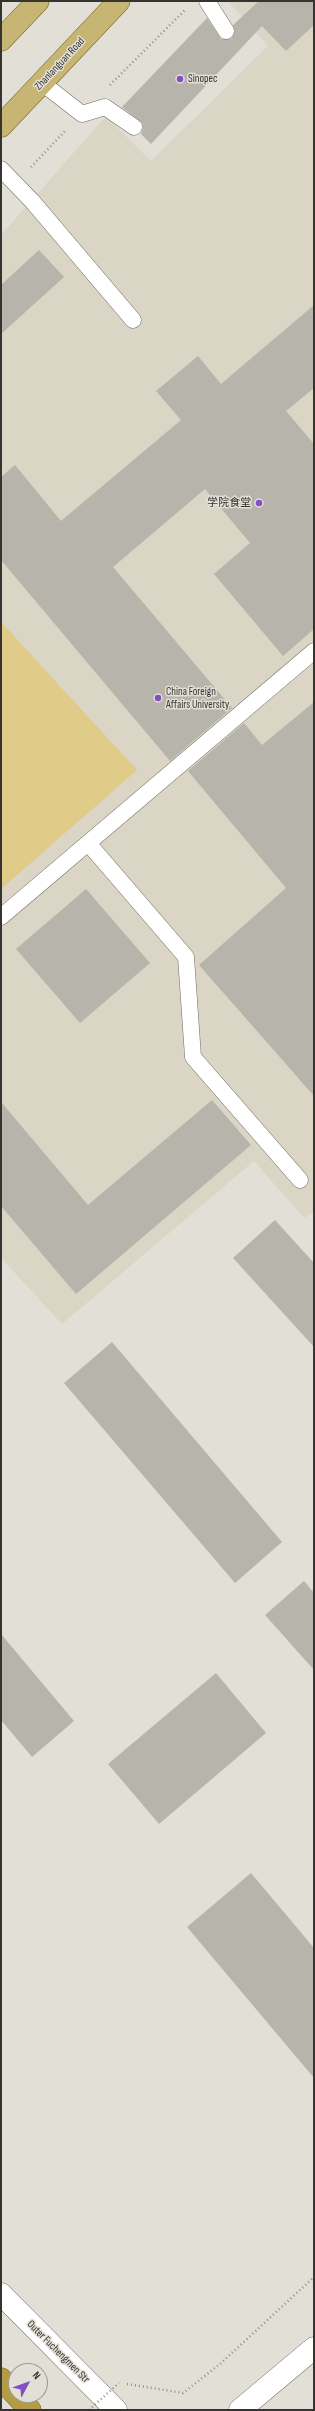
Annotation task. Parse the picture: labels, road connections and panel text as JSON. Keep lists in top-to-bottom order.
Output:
{
  "streets": {
    "main road": ["Zhanlanguan Road"],
    "street": ["Outer Fuchengmen Str"]
  },
  "places": ["Sinopec", "学院食堂", "China Foreign Affairs University"],
  "north": "top right"
}
